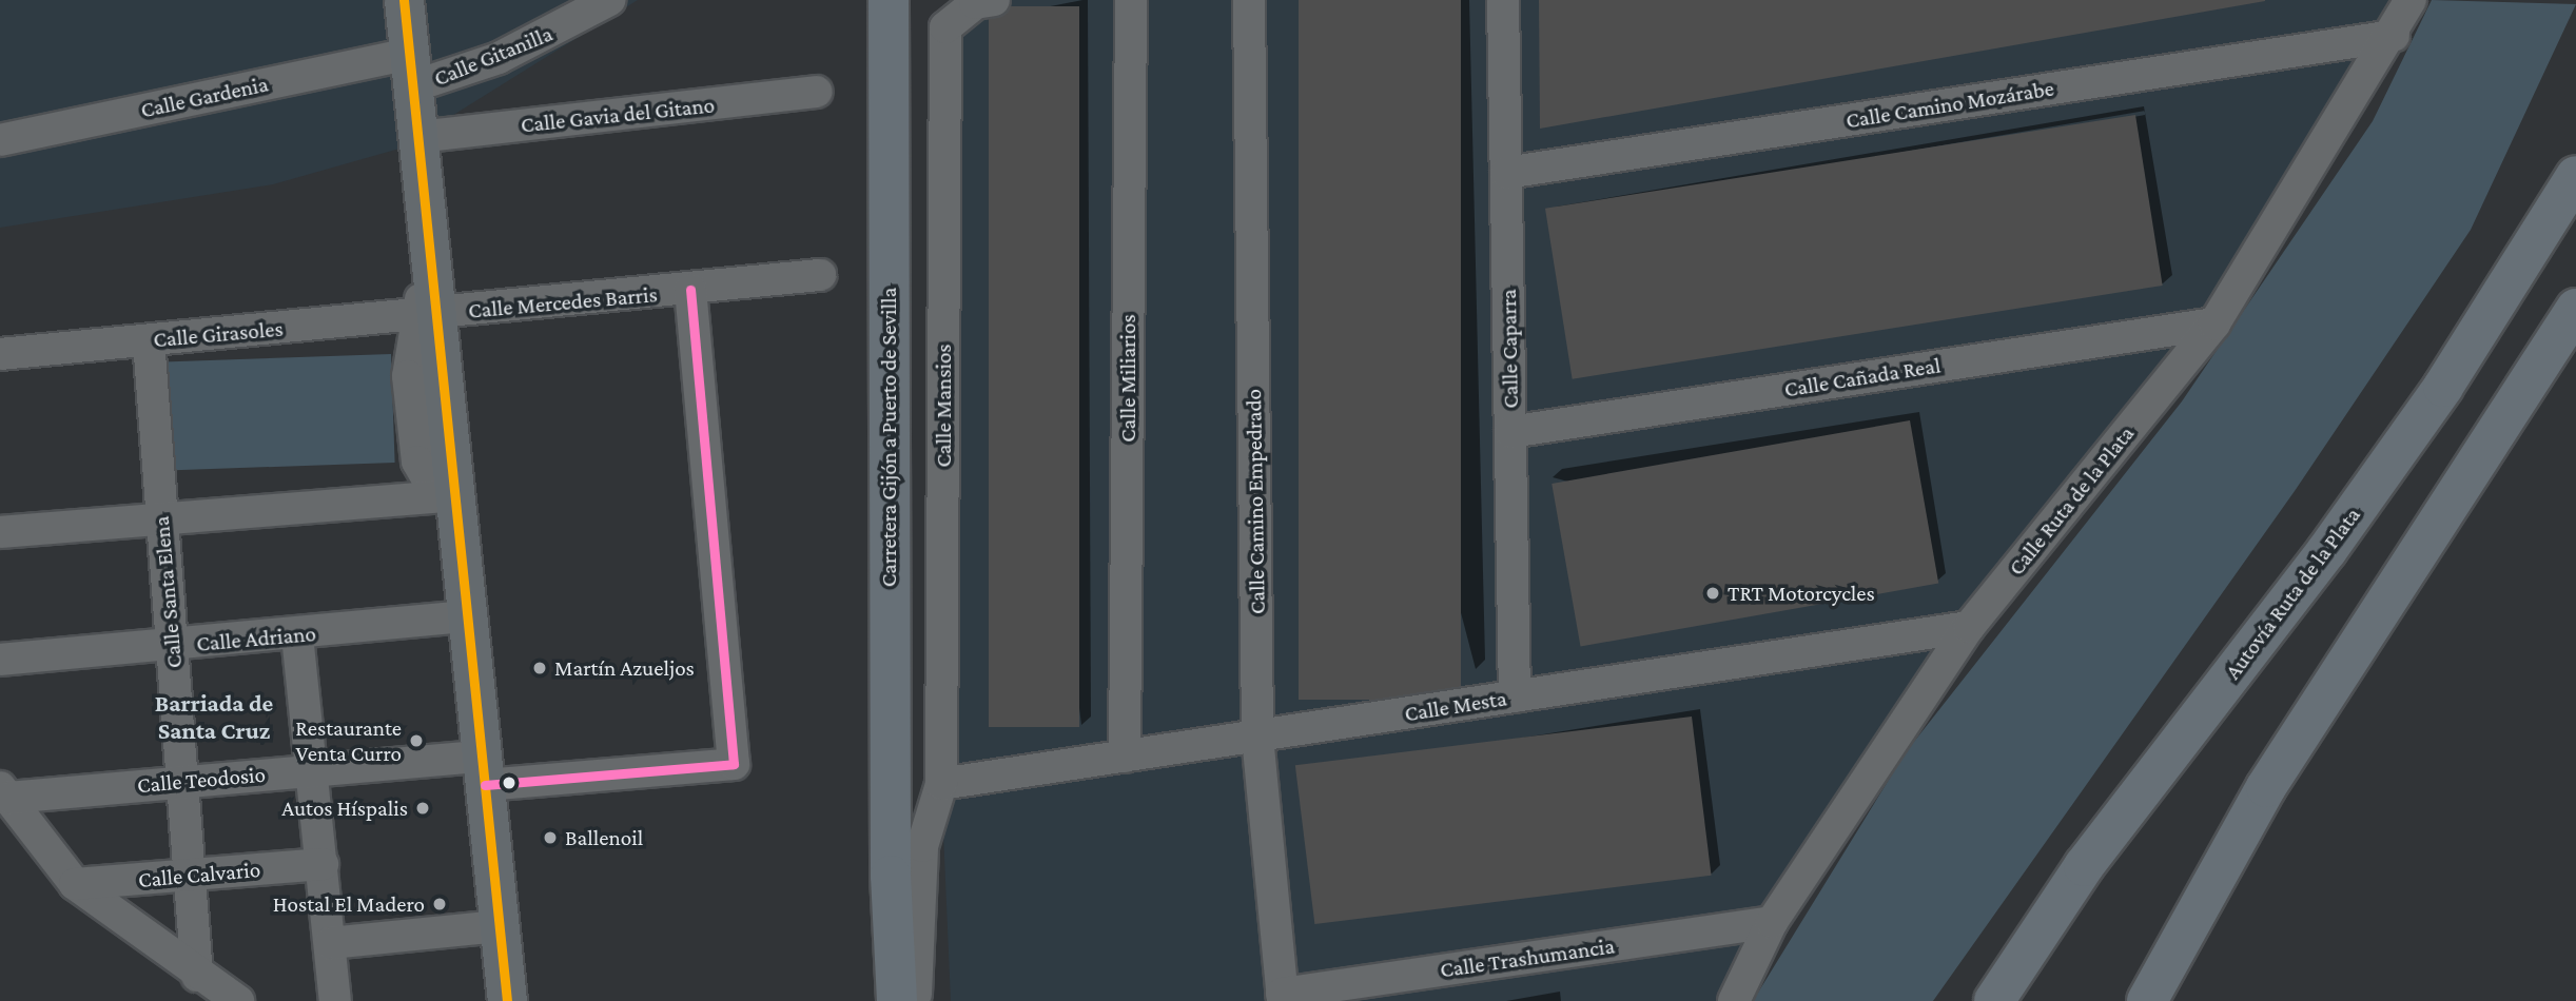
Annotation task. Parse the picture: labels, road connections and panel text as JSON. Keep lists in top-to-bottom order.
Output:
{
  "streets": {
    "highway": ["Carretera Gijón a Puerto de Sevilla", "Autovía Ruta de la Plata"],
    "street": [
      "Calle Gitanilla",
      "Calle Gardenia",
      "Calle Camino Mozárabe",
      "Calle Gavia del Gitano",
      "Calle Mercedes Barris",
      "Calle Girasoles",
      "Calle Caparra",
      "Calle Cañada Real",
      "Calle Miliarios",
      "Calle Mansios",
      "Calle Ruta de la Plata",
      "Calle Camino Empedrado",
      "Calle Santa Elena",
      "Calle Adriano",
      "Calle Mesta",
      "Calle Teodosio",
      "Calle Calvario",
      "Calle Trashumancia"
    ]
  },
  "crossings": [
    ["Calle Gitanilla", "Calle Gardenia"],
    ["Calle Camino Mozárabe", "Calle Caparra"],
    ["Calle Camino Mozárabe", "Calle Ruta de la Plata"],
    ["Calle Mercedes Barris", "Calle Girasoles"],
    ["Calle Mercedes Barris", "Calle Teodosio"],
    ["Calle Girasoles", "Calle Santa Elena"],
    ["Calle Caparra", "Calle Cañada Real"],
    ["Calle Caparra", "Calle Mesta"],
    ["Calle Cañada Real", "Calle Ruta de la Plata"],
    ["Calle Miliarios", "Calle Mesta"],
    ["Calle Mansios", "Calle Mesta"],
    ["Calle Ruta de la Plata", "Calle Mesta"],
    ["Calle Ruta de la Plata", "Calle Trashumancia"],
    ["Calle Camino Empedrado", "Calle Mesta"],
    ["Calle Camino Empedrado", "Calle Trashumancia"],
    ["Calle Santa Elena", "Calle Adriano"],
    ["Calle Santa Elena", "Calle Teodosio"],
    ["Calle Santa Elena", "Calle Calvario"]
  ],
  "districts": ["Barriada de Santa Cruz"],
  "places": [
    "TRT Motorcycles",
    "Martín Azueljos",
    "Restaurante Venta Curro",
    "Autos Híspalis",
    "Ballenoil",
    "Hostal El Madero"
  ]
}
